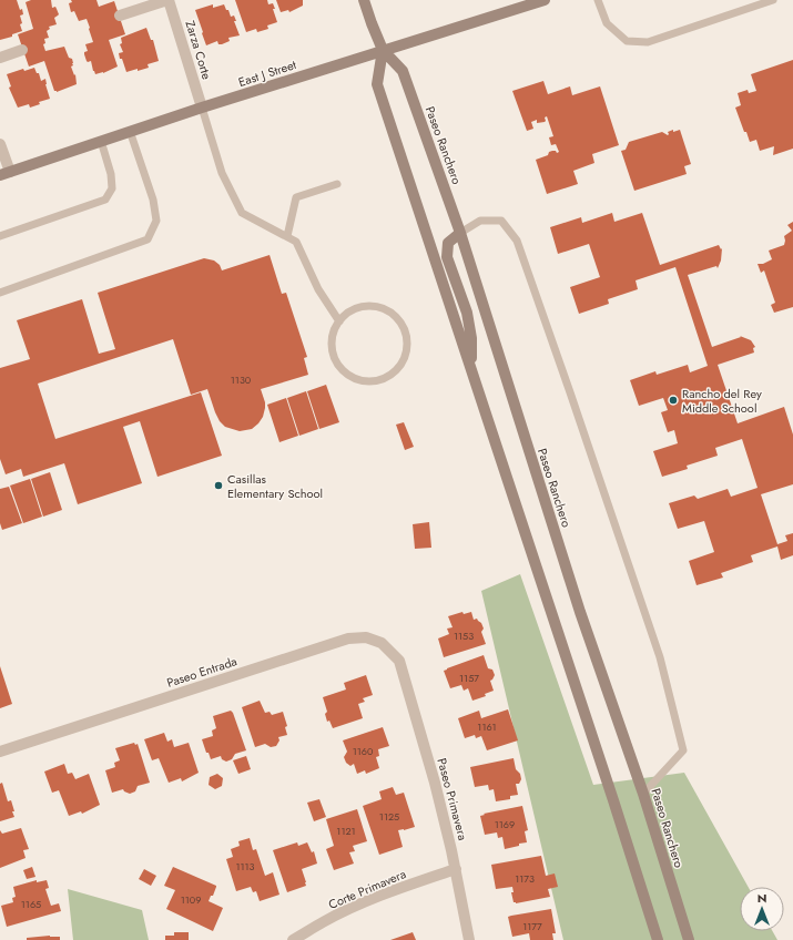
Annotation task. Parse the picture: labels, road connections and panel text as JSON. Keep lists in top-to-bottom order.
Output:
{
  "streets": {
    "main road": ["East J Street", "Paseo Ranchero"],
    "street": [
      "Zarza Corte",
      "Paseo Entrada",
      "Paseo Primavera",
      "Corte Primavera"
    ]
  },
  "crossings": [
    ["Zarza Corte", "East J Street"],
    ["East J Street", "Paseo Ranchero"],
    ["Paseo Entrada", "Paseo Primavera"],
    ["Paseo Primavera", "Corte Primavera"]
  ],
  "places": ["Rancho del Rey Middle School", "Casillas Elementary School"],
  "house_numbers": [
    "1130",
    "1153",
    "1157",
    "1161",
    "1160",
    "1125",
    "1169",
    "1121",
    "1113",
    "1173",
    "1109",
    "1165",
    "1177"
  ],
  "north": "top"
}
